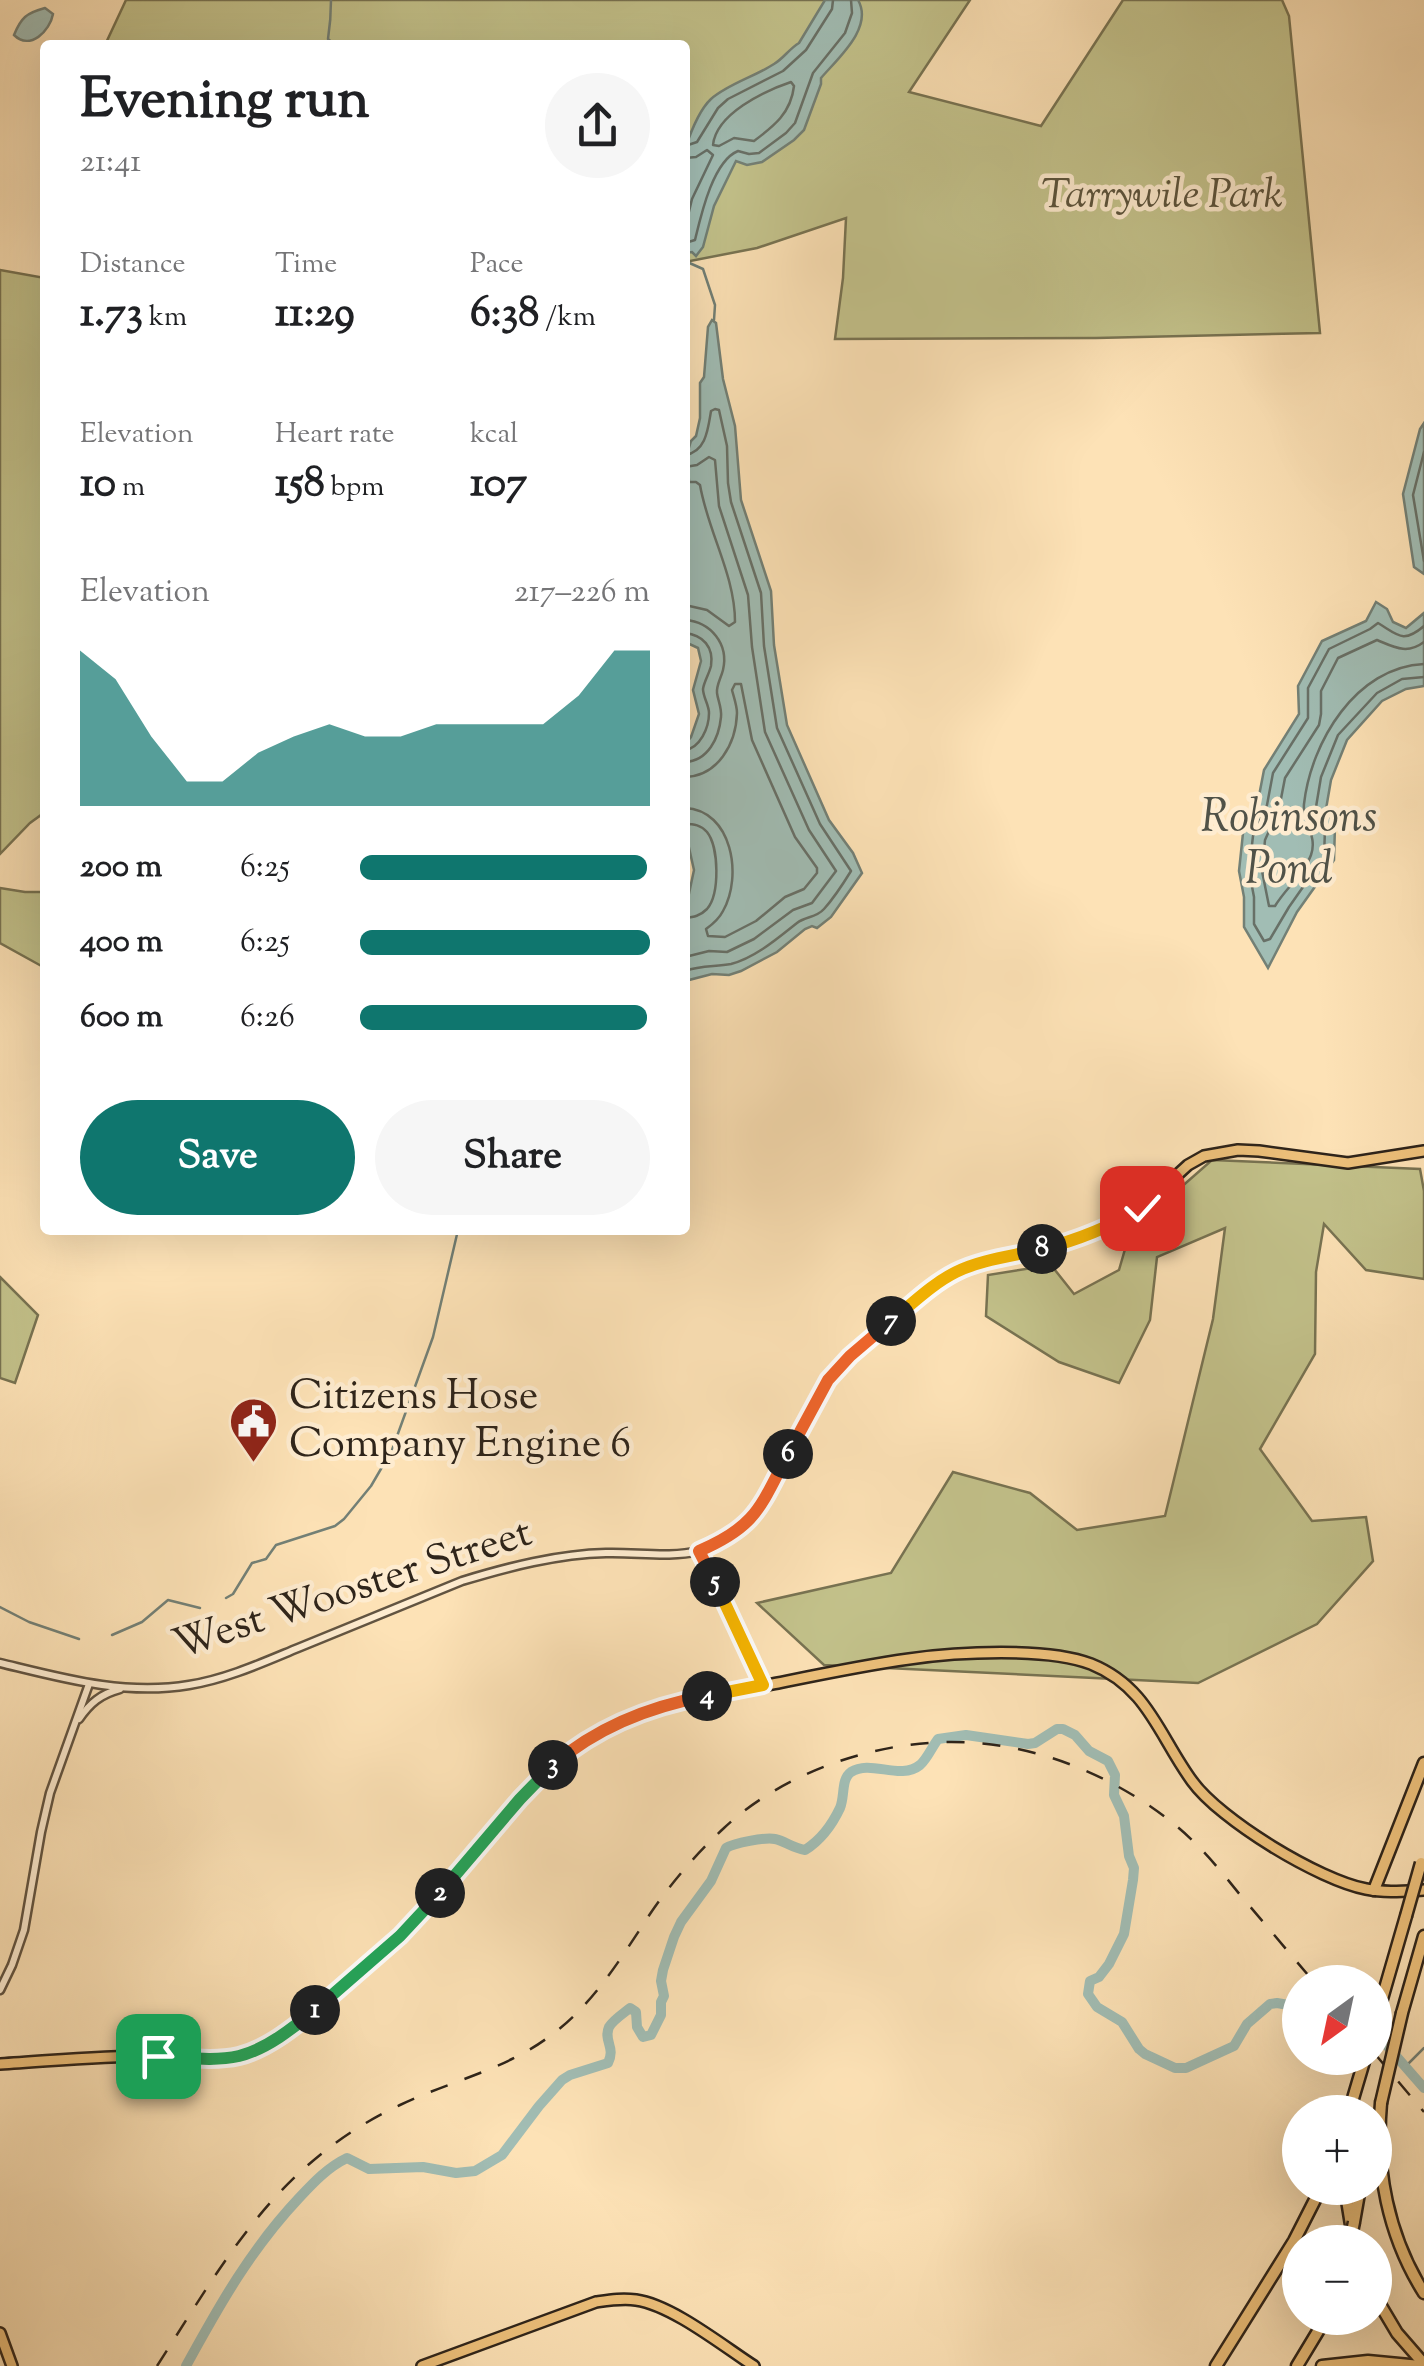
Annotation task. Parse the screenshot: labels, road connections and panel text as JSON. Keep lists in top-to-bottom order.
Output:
{
  "streets": {
    "street": ["West Wooster Street"]
  },
  "water": ["Robinsons Pond"],
  "parks": ["Tarrywile Park"],
  "places": {
    "public building": ["Citizens Hose Company Engine 6"]
  },
  "north": "bottom left",
  "page": {
    "heading": ["Evening run", "21:41"],
    "stats": [
      ["Distance", "1.73 km"],
      ["Time", "11:29"],
      ["Pace", "6:38 /km"],
      ["Elevation", "10 m"],
      ["Heart rate", "158 bpm"],
      ["kcal", "107"]
    ],
    "chart": ["Elevation", "217–226 m"],
    "list": [
      {
        "name": "200 m",
        "note": "6:25"
      },
      {
        "name": "400 m",
        "note": "6:25"
      },
      {
        "name": "600 m",
        "note": "6:26"
      }
    ],
    "buttons": ["Save", "Share"],
    "pins": [
      "8",
      "7",
      "6",
      "5",
      "4",
      "3",
      "2",
      "1"
    ],
    "map_buttons": ["+", "−"]
  }
}
